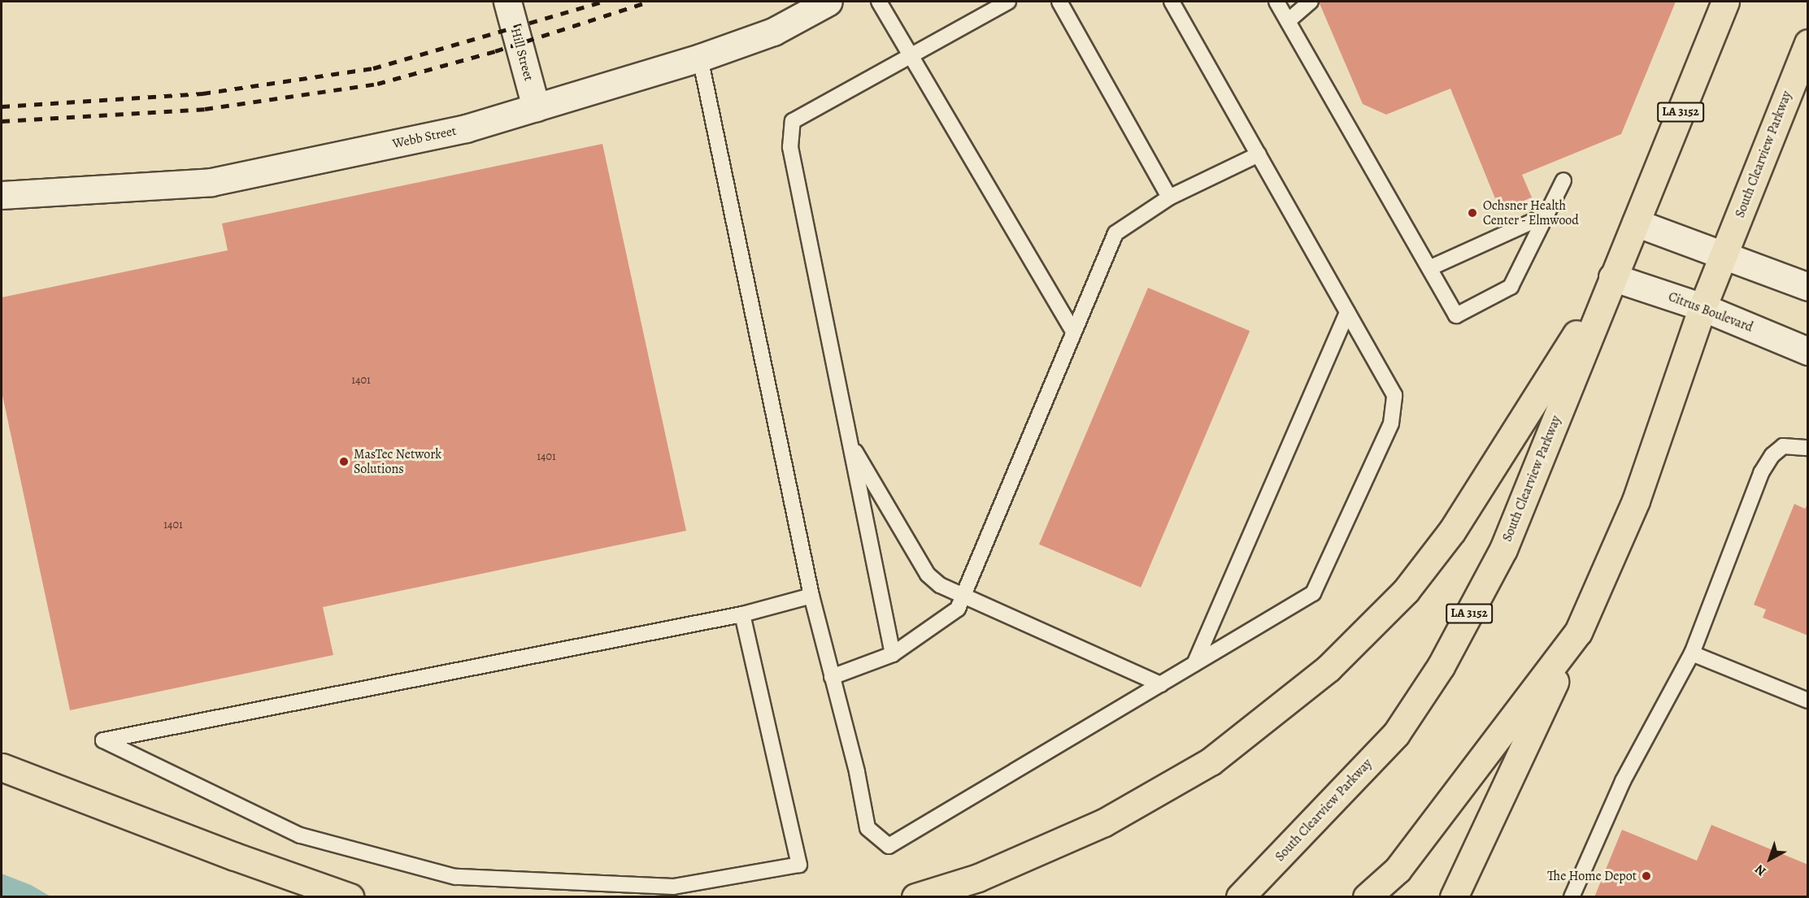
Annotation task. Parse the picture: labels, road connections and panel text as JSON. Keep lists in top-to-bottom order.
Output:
{
  "streets": {
    "highway": ["LA 3152", "South Clearview Parkway"],
    "street": ["Hill Street", "Webb Street", "Citrus Boulevard"]
  },
  "crossings": [
    ["Hill Street", "Webb Street"],
    ["South Clearview Parkway", "Citrus Boulevard"]
  ],
  "places": ["Ochsner Health Center - Elmwood", "MasTec Network Solutions", "The Home Depot"],
  "house_numbers": ["1401", "1401", "1401"],
  "north": "bottom left"
}
